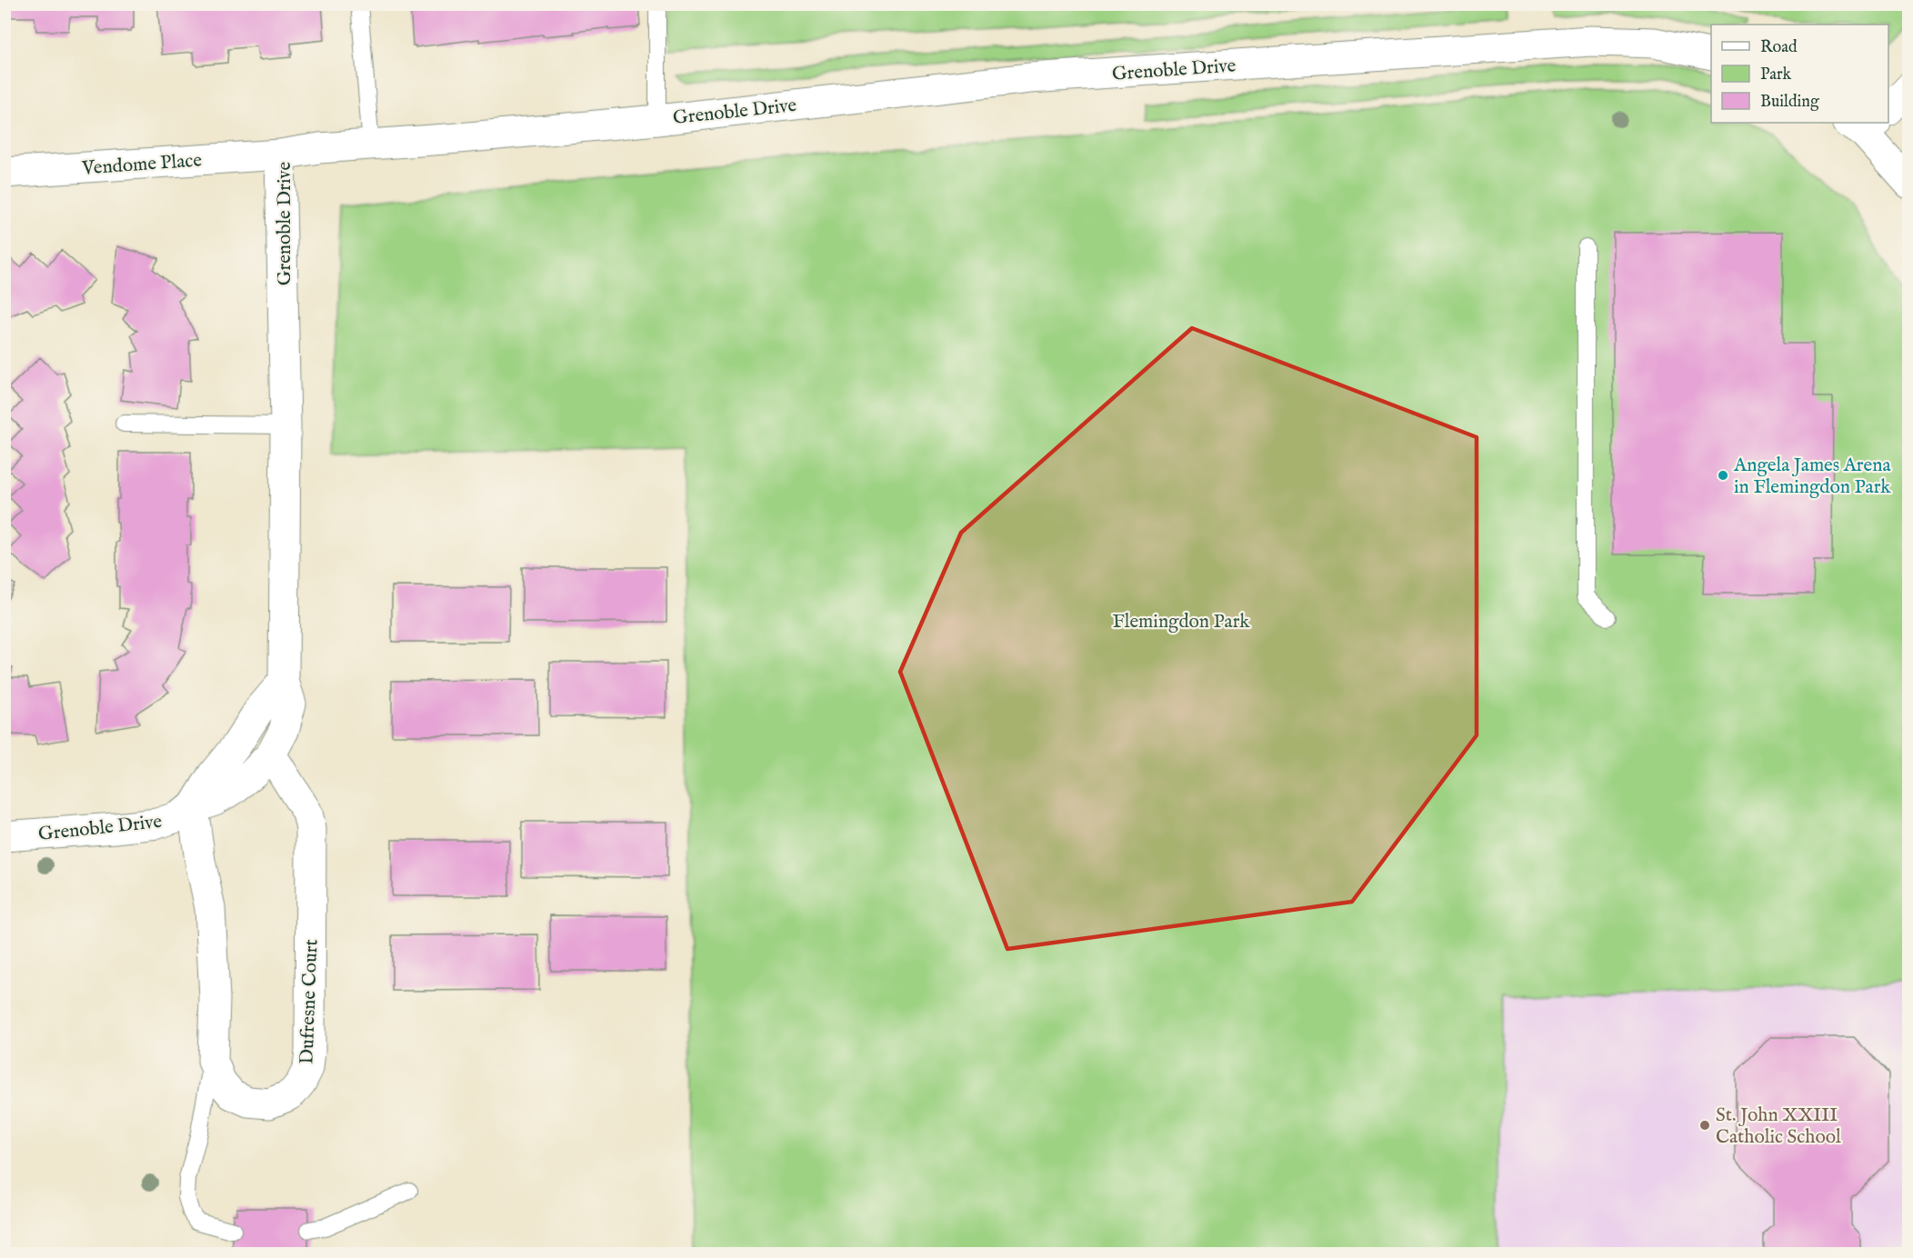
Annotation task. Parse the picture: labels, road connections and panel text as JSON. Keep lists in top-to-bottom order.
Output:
{
  "streets": {
    "street": ["Grenoble Drive", "Vendome Place", "Dufresne Court"]
  },
  "crossings": [
    ["Grenoble Drive", "Vendome Place"],
    ["Grenoble Drive", "Dufresne Court"]
  ],
  "parks": ["Flemingdon Park"],
  "places": ["Angela James Arena in Flemingdon Park", "St. John XXIII Catholic School"],
  "legend": ["Road", "Park", "Building"]
}
